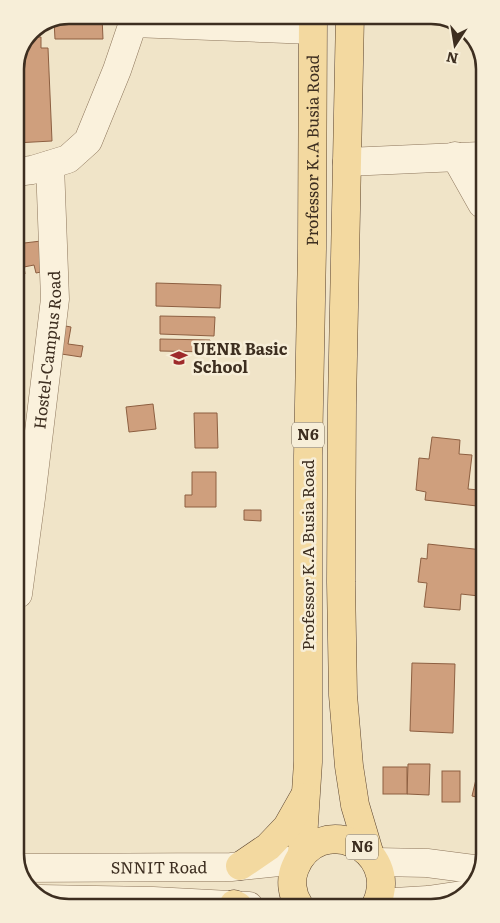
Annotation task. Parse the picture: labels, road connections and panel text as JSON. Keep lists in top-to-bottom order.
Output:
{
  "streets": {
    "main road": ["Professor K.A Busia Road", "N6"],
    "street": ["Hostel-Campus Road", "SNNIT Road"]
  },
  "crossings": [
    ["Professor K.A Busia Road", "N6"],
    ["Professor K.A Busia Road", "SNNIT Road"],
    ["N6", "SNNIT Road"]
  ],
  "places": {
    "school or university": ["UENR Basic School"]
  },
  "north": "bottom"
}
